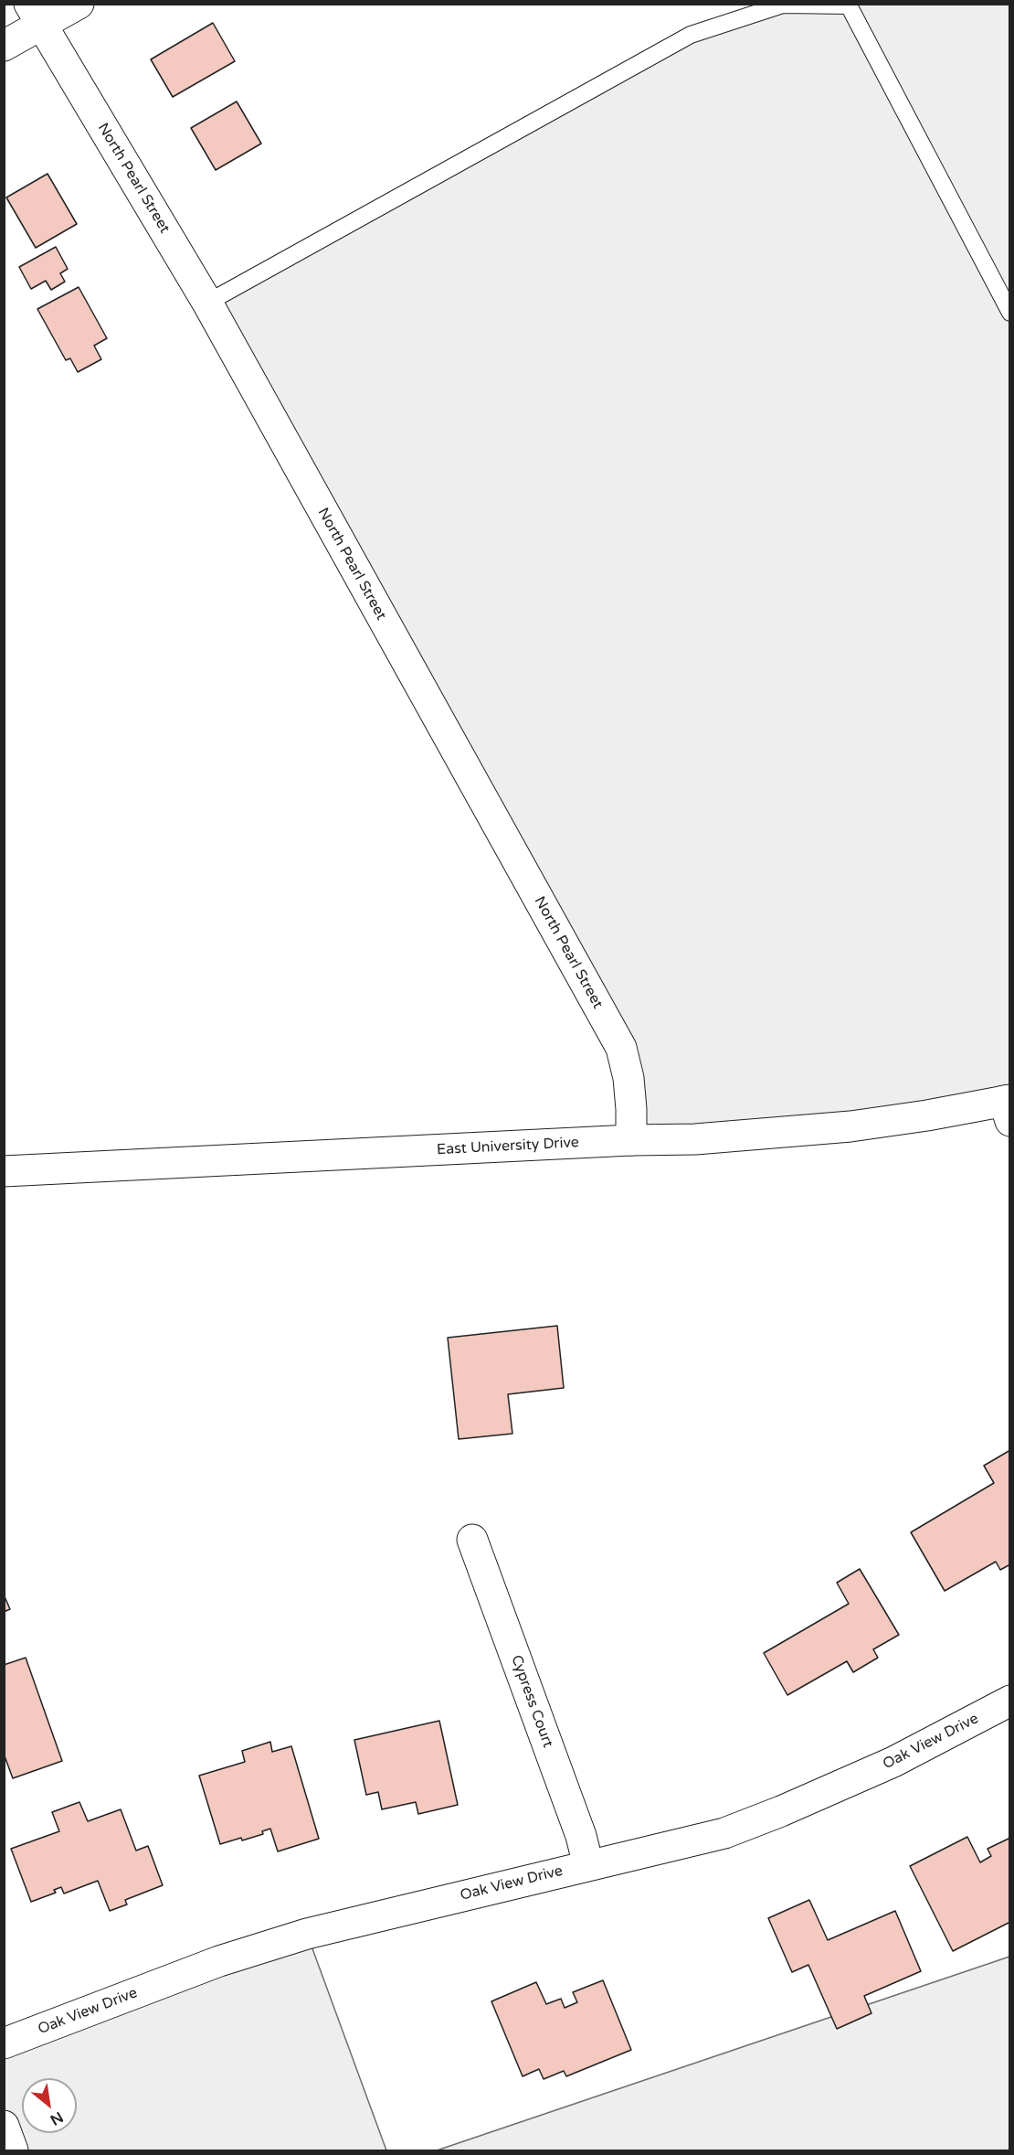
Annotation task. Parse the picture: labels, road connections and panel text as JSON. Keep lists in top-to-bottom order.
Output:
{
  "streets": {
    "street": [
      "North Pearl Street",
      "East University Drive",
      "Cypress Court",
      "Oak View Drive"
    ]
  },
  "crossings": [
    ["North Pearl Street", "East University Drive"],
    ["Cypress Court", "Oak View Drive"]
  ],
  "north": "bottom right"
}
